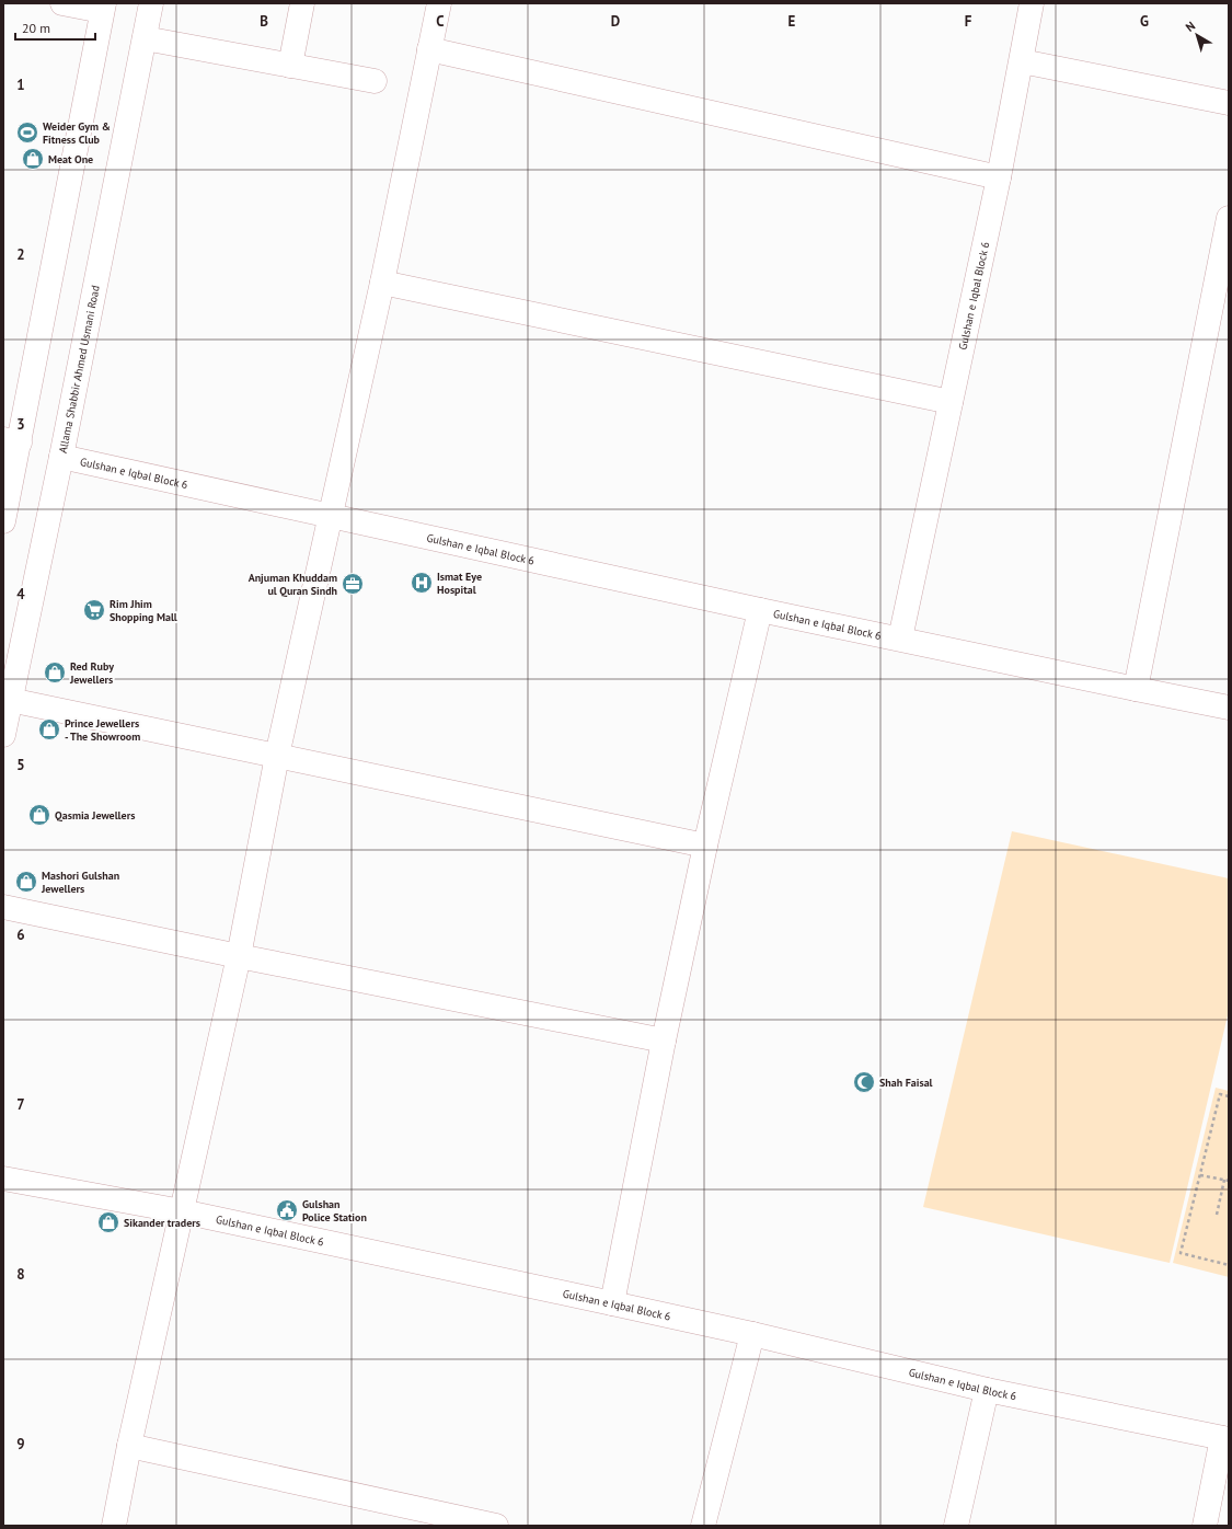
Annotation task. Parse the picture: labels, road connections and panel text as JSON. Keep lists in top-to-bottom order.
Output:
{
  "streets": {
    "street": ["Gulshan e Iqbal Block 6", "Allama Shabbir Ahmed Usmani Road"]
  },
  "crossings": [
    ["Gulshan e Iqbal Block 6", "Allama Shabbir Ahmed Usmani Road"]
  ],
  "places": {
    "sports": ["Weider Gym & Fitness Club"],
    "shop": [
      "Meat One",
      "Red Ruby Jewellers",
      "Prince Jewellers - The Showroom",
      "Qasmia Jewellers",
      "Mashori Gulshan Jewellers",
      "Sikander traders"
    ],
    "hospital": ["Ismat Eye Hospital"],
    "office": ["Anjuman Khuddam ul Quran Sindh"],
    "supermarket": ["Rim Jhim Shopping Mall"],
    "mosque": ["Shah Faisal"],
    "public building": ["Gulshan Police Station"]
  },
  "scale_bar": "20 m",
  "north": "top left",
  "grid": {
    "columns": [
      "B",
      "C",
      "D",
      "E",
      "F",
      "G"
    ],
    "rows": [
      "1",
      "2",
      "3",
      "4",
      "5",
      "6",
      "7",
      "8",
      "9"
    ]
  }
}
